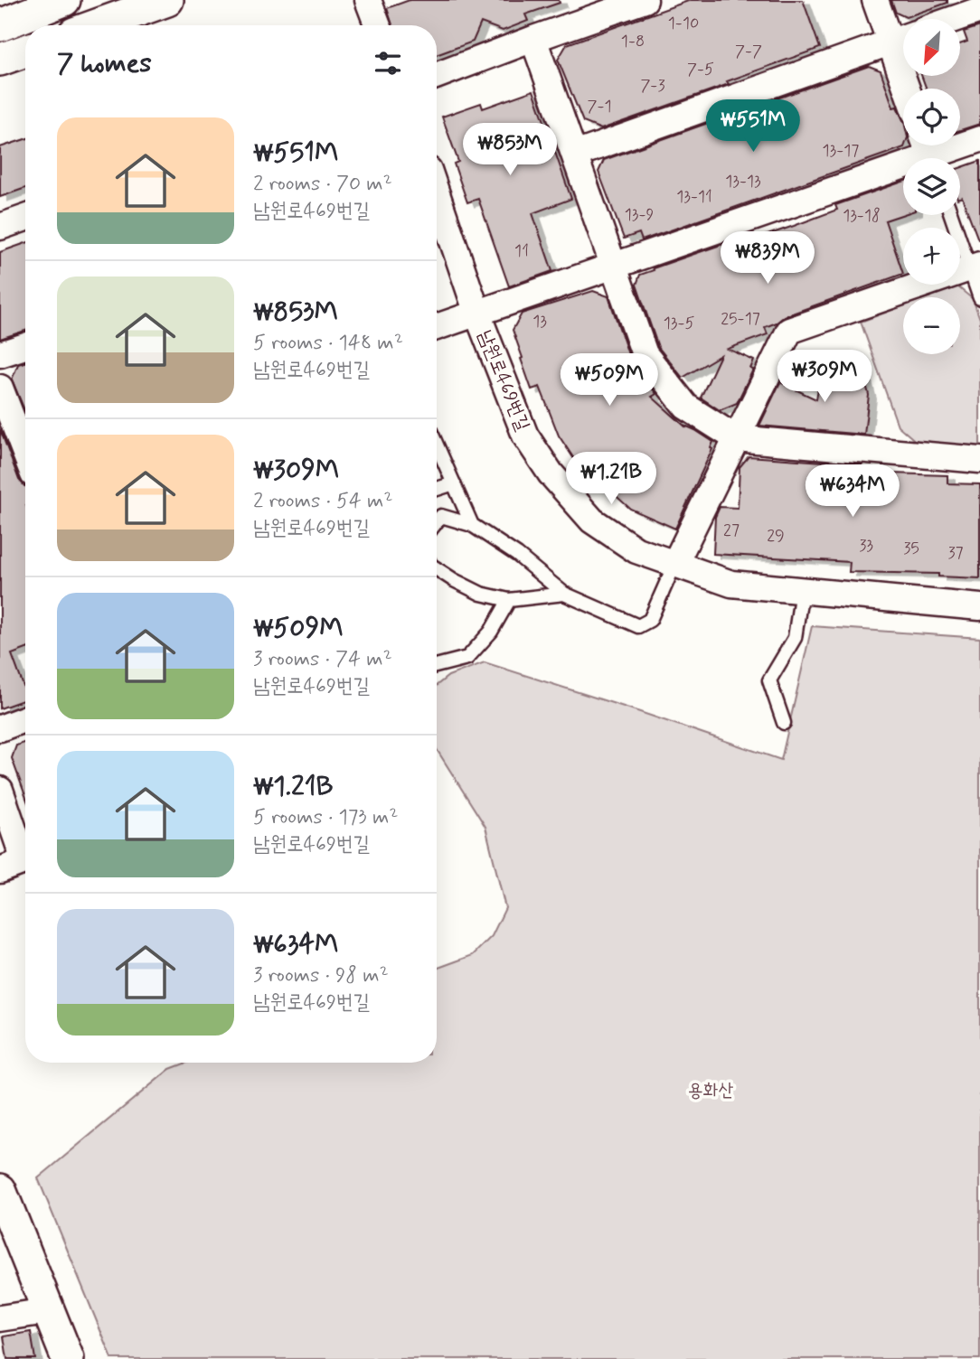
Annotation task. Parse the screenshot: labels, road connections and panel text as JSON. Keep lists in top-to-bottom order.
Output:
{
  "streets": {
    "street": ["남원로469번길"]
  },
  "parks": ["용화산"],
  "house_numbers": [
    "1-10",
    "1-8",
    "7-7",
    "7-5",
    "7-3",
    "7-1",
    "13-17",
    "13-13",
    "13-11",
    "13-9",
    "13-18",
    "11",
    "25-17",
    "13",
    "13-5",
    "27",
    "29",
    "33",
    "35",
    "37"
  ],
  "north": "bottom left",
  "page": {
    "map_buttons": ["+", "−"],
    "heading": "7 homes",
    "price": [
      "₩551M",
      "₩853M",
      "₩839M",
      "₩309M",
      "₩509M",
      "₩1.21B",
      "₩634M"
    ],
    "list": [
      {
        "name": "₩551M",
        "note": "2 rooms · 70 m² · 남원로469번길"
      },
      {
        "name": "₩853M",
        "note": "5 rooms · 148 m² · 남원로469번길"
      },
      {
        "name": "₩309M",
        "note": "2 rooms · 54 m² · 남원로469번길"
      },
      {
        "name": "₩509M",
        "note": "3 rooms · 74 m² · 남원로469번길"
      },
      {
        "name": "₩1.21B",
        "note": "5 rooms · 173 m² · 남원로469번길"
      },
      {
        "name": "₩634M",
        "note": "3 rooms · 98 m² · 남원로469번길"
      }
    ]
  }
}
